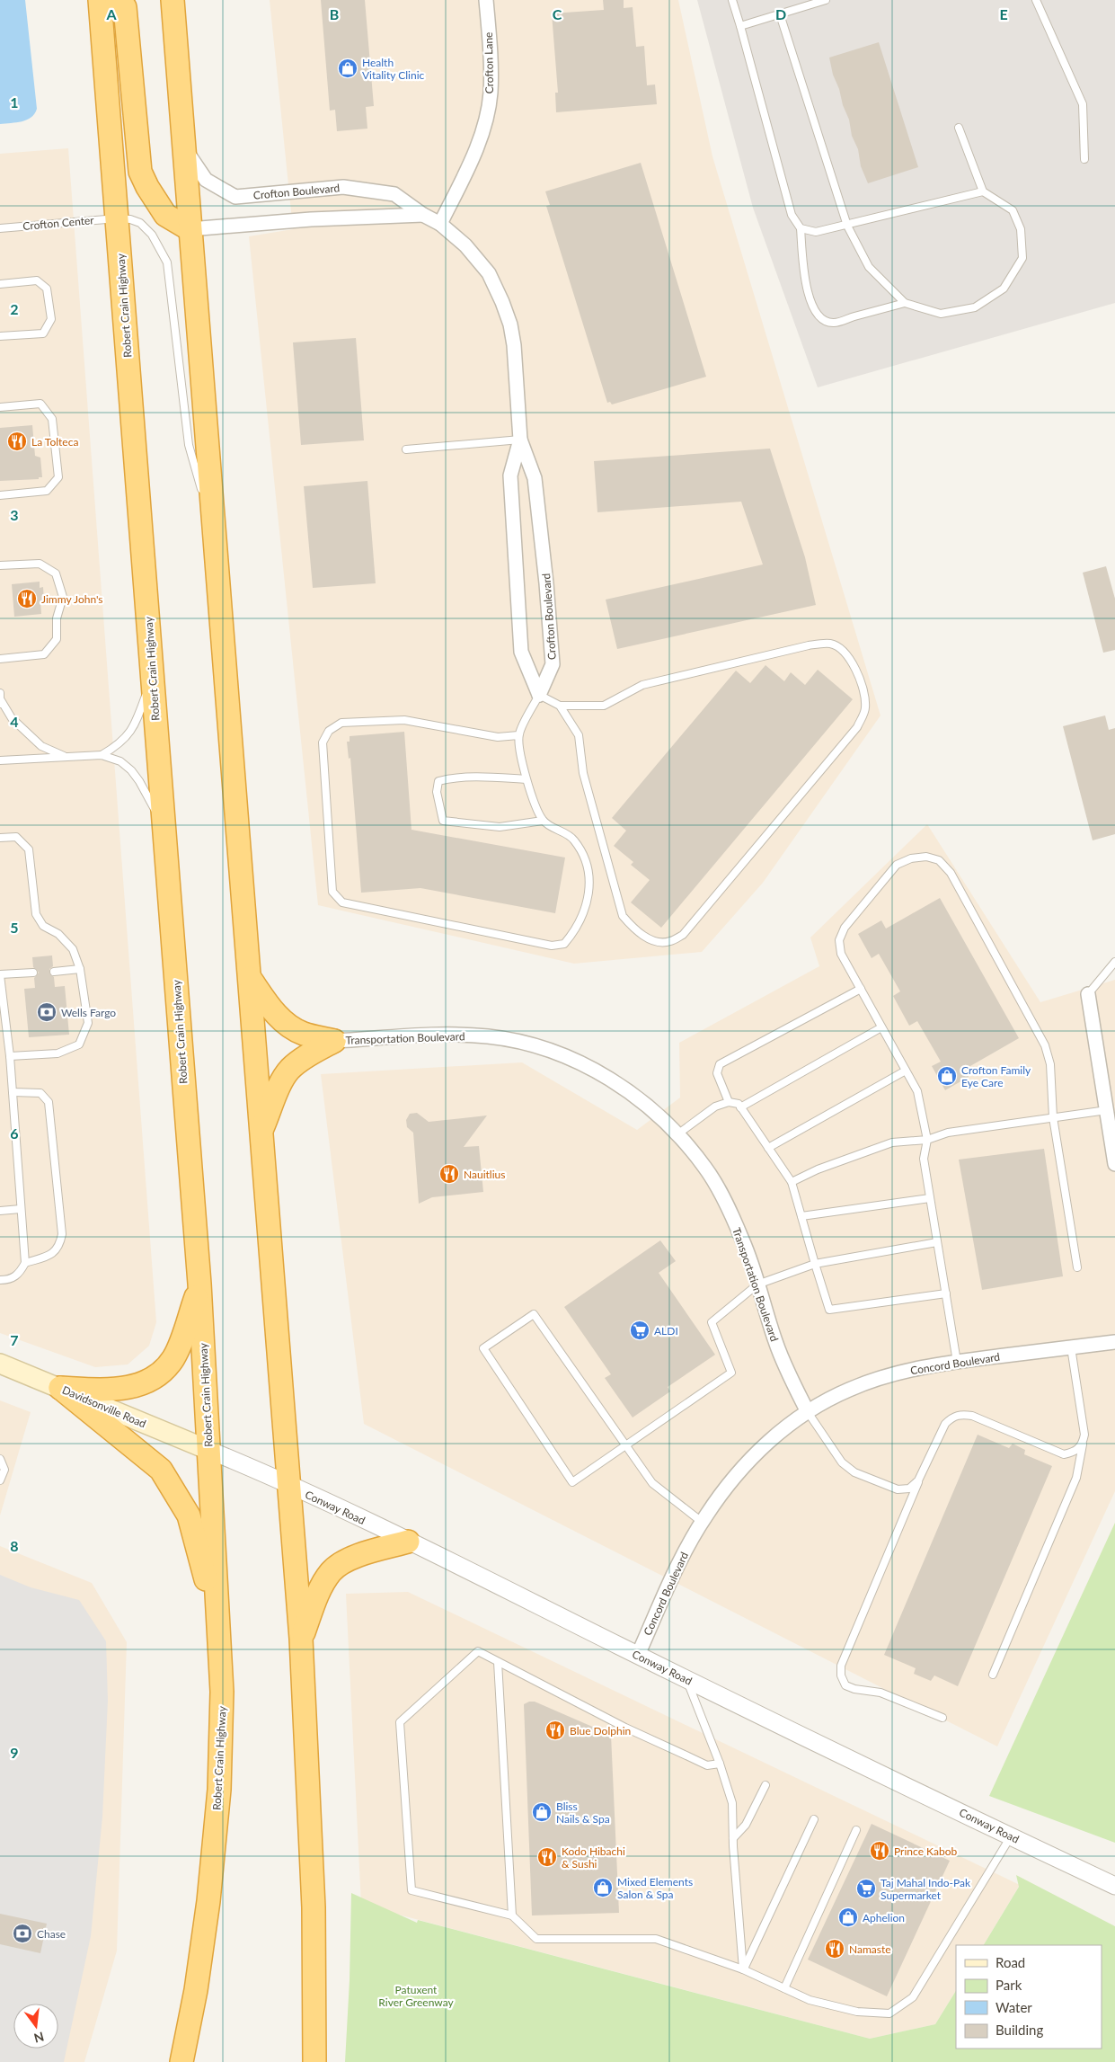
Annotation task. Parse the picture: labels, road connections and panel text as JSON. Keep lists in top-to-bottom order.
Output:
{
  "streets": {
    "highway": ["Robert Crain Highway"],
    "main road": ["Davidsonville Road"],
    "street": [
      "Crofton Lane",
      "Crofton Boulevard",
      "Transportation Boulevard",
      "Concord Boulevard",
      "Conway Road"
    ],
    "lane": ["Crofton Center"]
  },
  "crossings": [
    ["Crofton Lane", "Crofton Boulevard"],
    ["Crofton Center", "Robert Crain Highway"],
    ["Robert Crain Highway", "Davidsonville Road"],
    ["Robert Crain Highway", "Conway Road"],
    ["Transportation Boulevard", "Concord Boulevard"],
    ["Concord Boulevard", "Conway Road"],
    ["Davidsonville Road", "Conway Road"]
  ],
  "parks": ["Patuxent River Greenway"],
  "places": {
    "shop": [
      "Health Vitality Clinic",
      "Crofton Family Eye Care",
      "Bliss Nails & Spa",
      "Mixed Elements Salon & Spa",
      "Aphelion"
    ],
    "restaurant": [
      "La Tolteca",
      "Jimmy John's",
      "Nauitlius",
      "Blue Dolphin",
      "Prince Kabob",
      "Kodo Hibachi & Sushi",
      "Namaste"
    ],
    "bank": ["Wells Fargo", "Chase"],
    "supermarket": ["ALDI", "Taj Mahal Indo-Pak Supermarket"]
  },
  "legend": [
    "Road",
    "Park",
    "Water",
    "Building"
  ],
  "north": "bottom",
  "grid": {
    "columns": [
      "A",
      "B",
      "C",
      "D",
      "E"
    ],
    "rows": [
      "1",
      "2",
      "3",
      "4",
      "5",
      "6",
      "7",
      "8",
      "9"
    ]
  }
}
